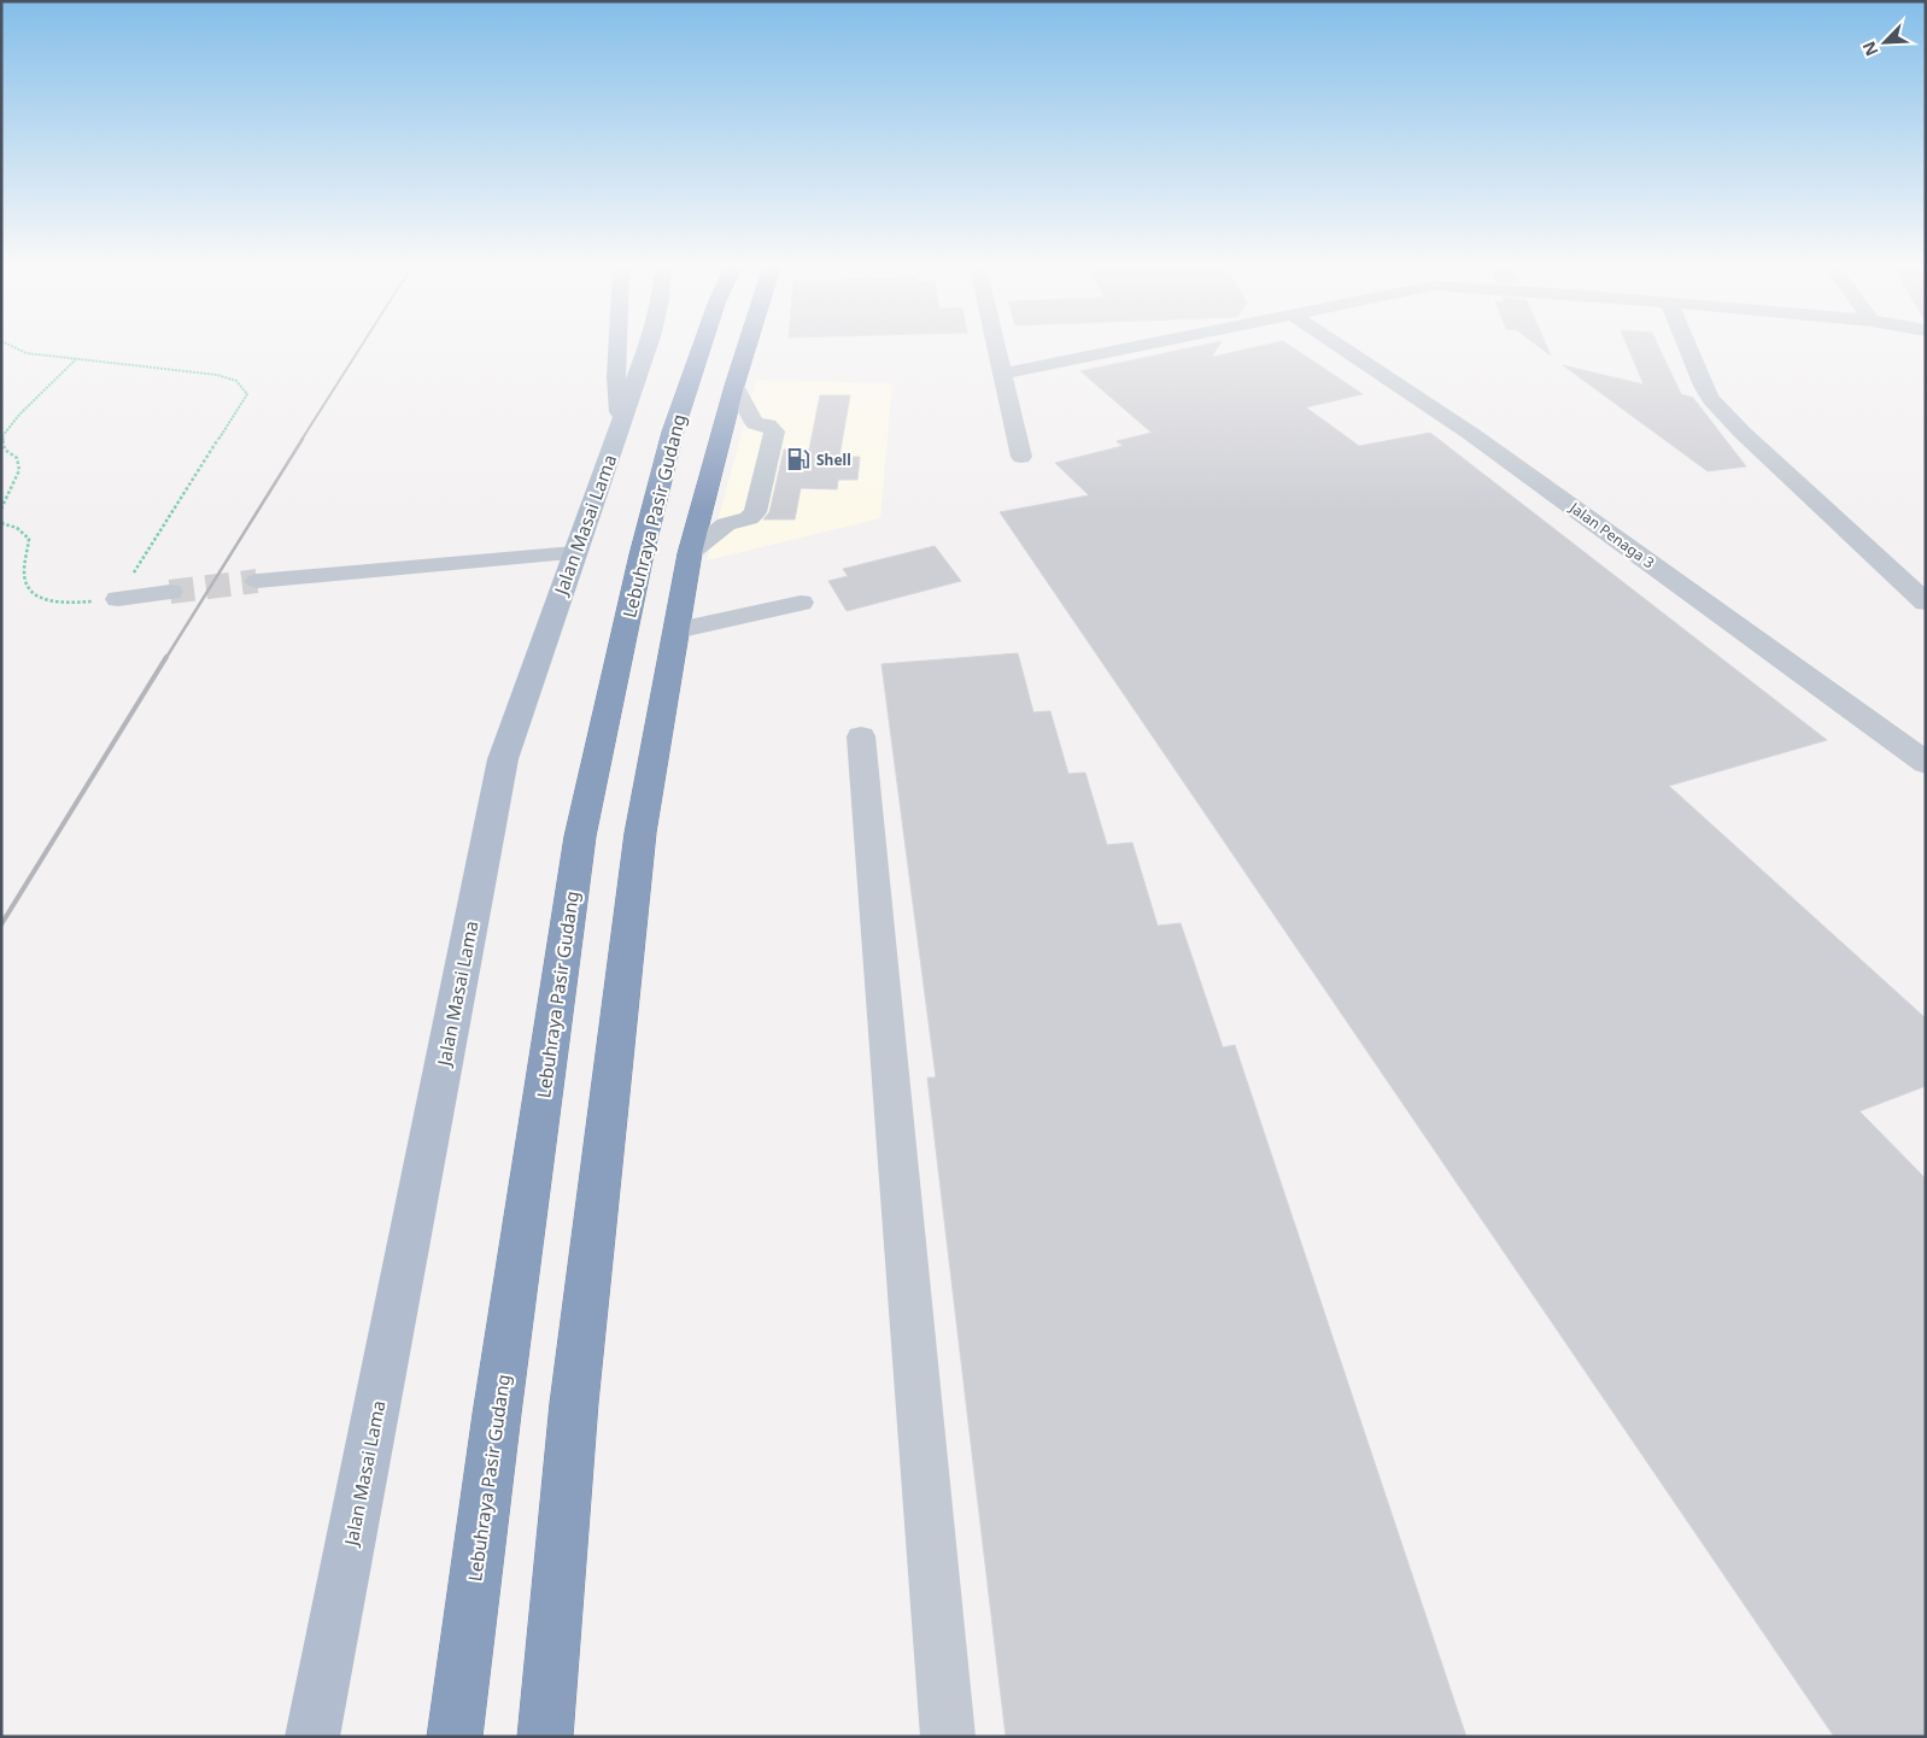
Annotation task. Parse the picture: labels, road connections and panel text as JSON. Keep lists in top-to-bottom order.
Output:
{
  "streets": {
    "highway": ["Lebuhraya Pasir Gudang"],
    "main road": ["Jalan Masai Lama"],
    "street": ["Jalan Penaga 3"]
  },
  "places": {
    "fuel station": ["Shell"]
  },
  "north": "bottom left"
}
